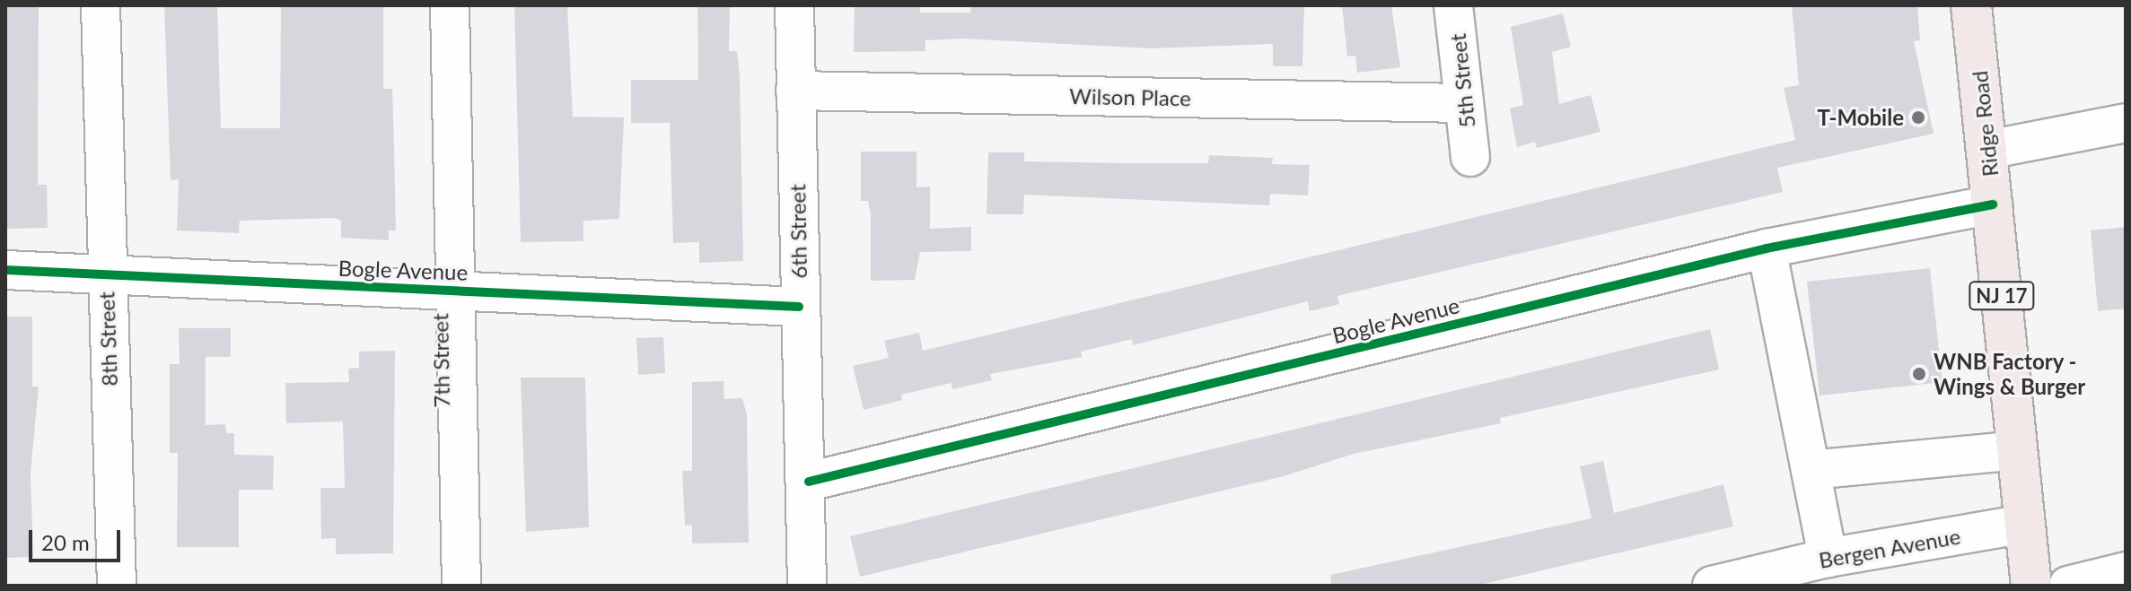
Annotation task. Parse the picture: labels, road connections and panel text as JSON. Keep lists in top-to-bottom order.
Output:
{
  "streets": {
    "main road": ["Ridge Road", "NJ 17"],
    "street": [
      "5th Street",
      "Wilson Place",
      "6th Street",
      "Bogle Avenue",
      "8th Street",
      "7th Street",
      "Bergen Avenue"
    ]
  },
  "crossings": [
    ["5th Street", "Wilson Place"],
    ["Wilson Place", "6th Street"],
    ["Ridge Road", "Bogle Avenue"],
    ["Ridge Road", "Bergen Avenue"],
    ["6th Street", "Bogle Avenue"],
    ["Bogle Avenue", "8th Street"],
    ["Bogle Avenue", "7th Street"]
  ],
  "places": ["T-Mobile", "WNB Factory - Wings & Burger"],
  "scale_bar": "20 m"
}
